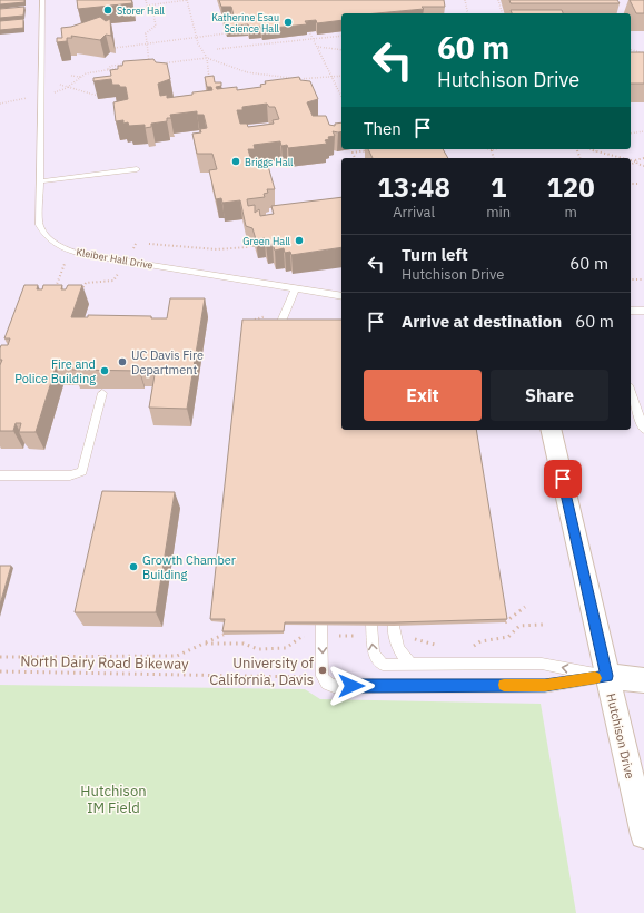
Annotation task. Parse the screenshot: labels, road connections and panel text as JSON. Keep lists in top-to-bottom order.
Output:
{
  "streets": {
    "street": ["Hutchison Drive"],
    "lane": ["Kleiber Hall Drive"],
    "path": ["North Dairy Road Bikeway"]
  },
  "parks": ["Hutchison IM Field"],
  "places": [
    "Storer Hall",
    "Katherine Esau Science Hall",
    "Briggs Hall",
    "Green Hall",
    "UC Davis Fire Department",
    "Fire and Police Building",
    "Growth Chamber Building",
    "University of California, Davis"
  ],
  "page": {
    "turn": ["60 m", "Hutchison Drive"],
    "then": "Then",
    "eta": [
      "13:48",
      "Arrival",
      "1",
      "min",
      "120",
      "m"
    ],
    "list": [
      {
        "name": "Turn left",
        "note": "Hutchison Drive",
        "value": "60 m"
      },
      {
        "name": "Arrive at destination",
        "value": "60 m"
      }
    ],
    "buttons": ["Exit", "Share"]
  }
}
